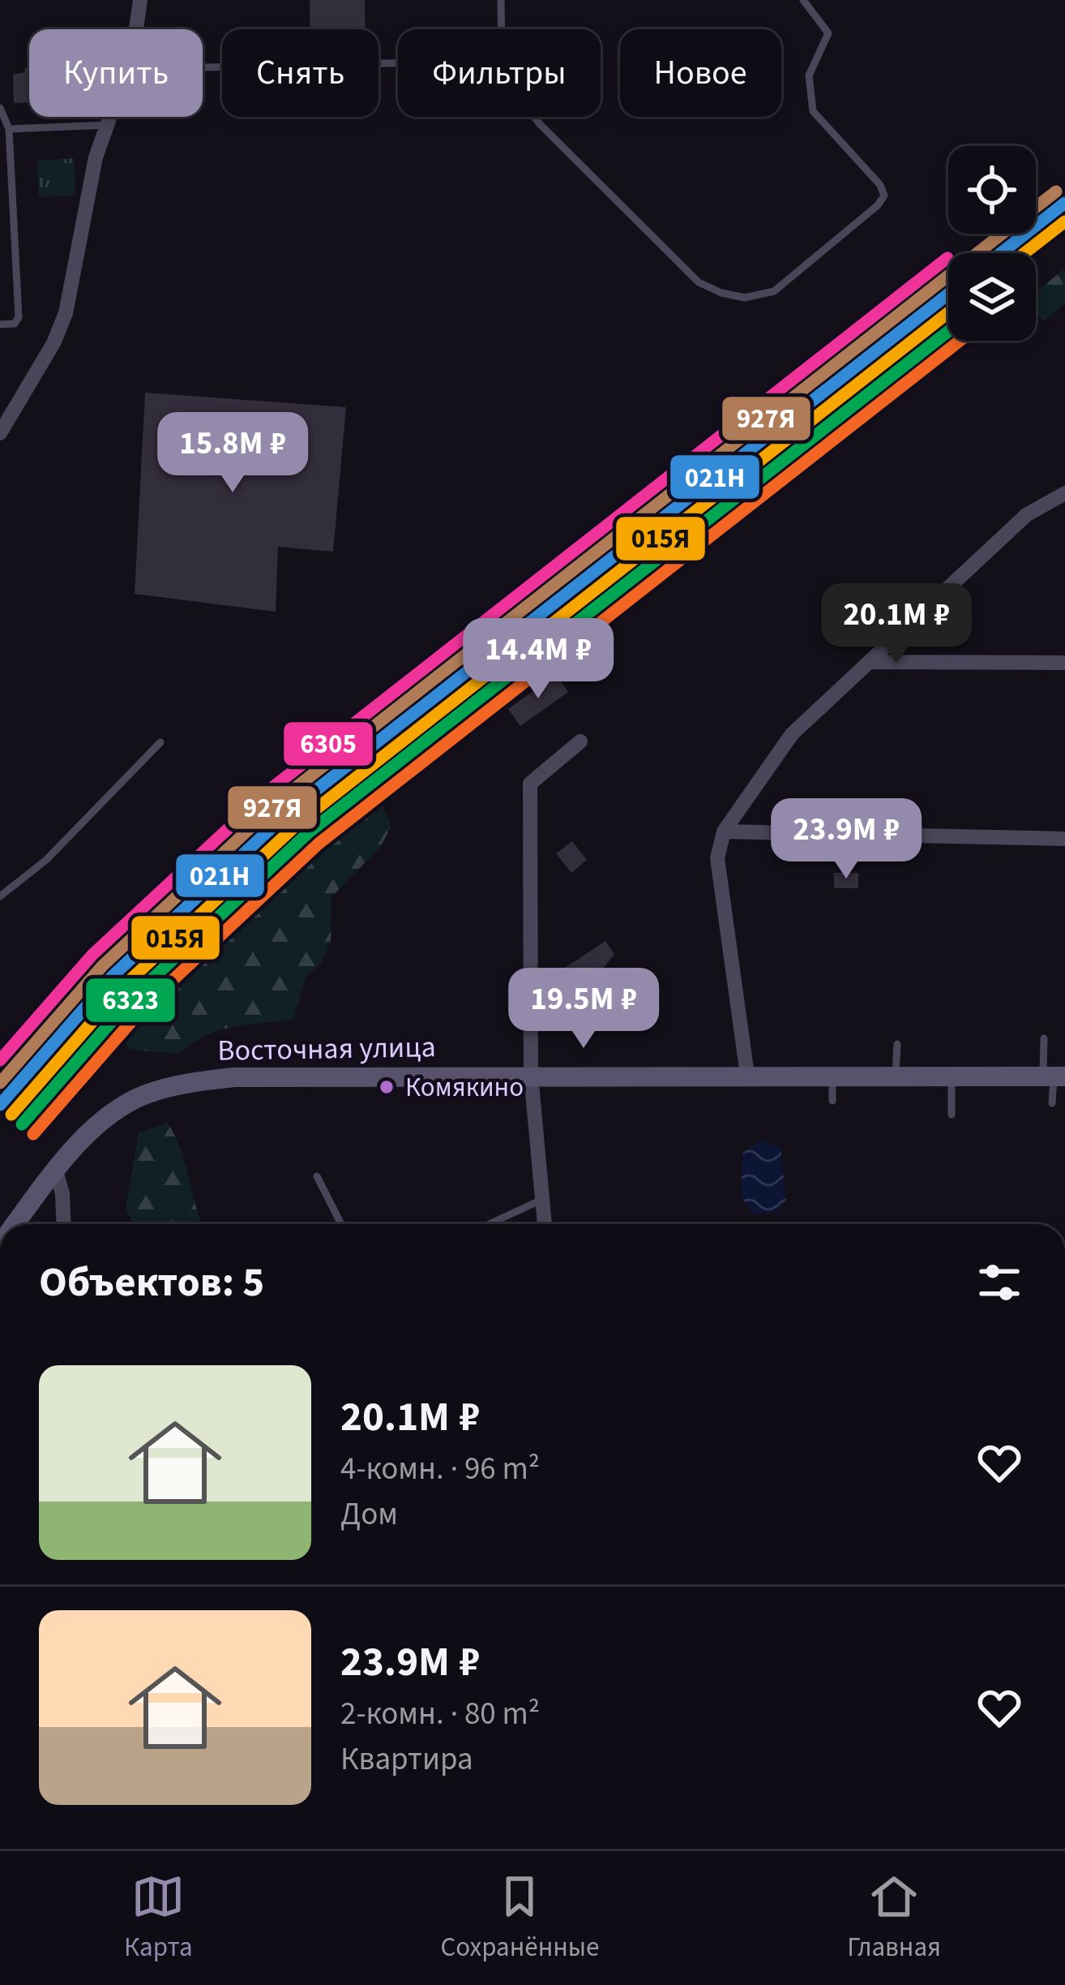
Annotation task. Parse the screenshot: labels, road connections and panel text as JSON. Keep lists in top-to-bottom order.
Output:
{
  "streets": {
    "main road": ["Восточная улица"]
  },
  "places": ["Комякино"],
  "lines": [
    "transit line 927Я",
    "transit line 021Н",
    "transit line 015Я",
    "transit line 6305",
    "transit line 6323"
  ],
  "page": {
    "chip": [
      "Купить",
      "Снять",
      "Фильтры",
      "Новое"
    ],
    "price": [
      "15.8M ₽",
      "20.1M ₽",
      "14.4M ₽",
      "23.9M ₽",
      "19.5M ₽"
    ],
    "heading": "Объектов: 5",
    "list": [
      {
        "name": "20.1M ₽",
        "note": "4-комн. · 96 m² · Дом"
      },
      {
        "name": "23.9M ₽",
        "note": "2-комн. · 80 m² · Квартира"
      }
    ],
    "tabs": ["Карта", "Сохранённые", "Главная"]
  }
}
